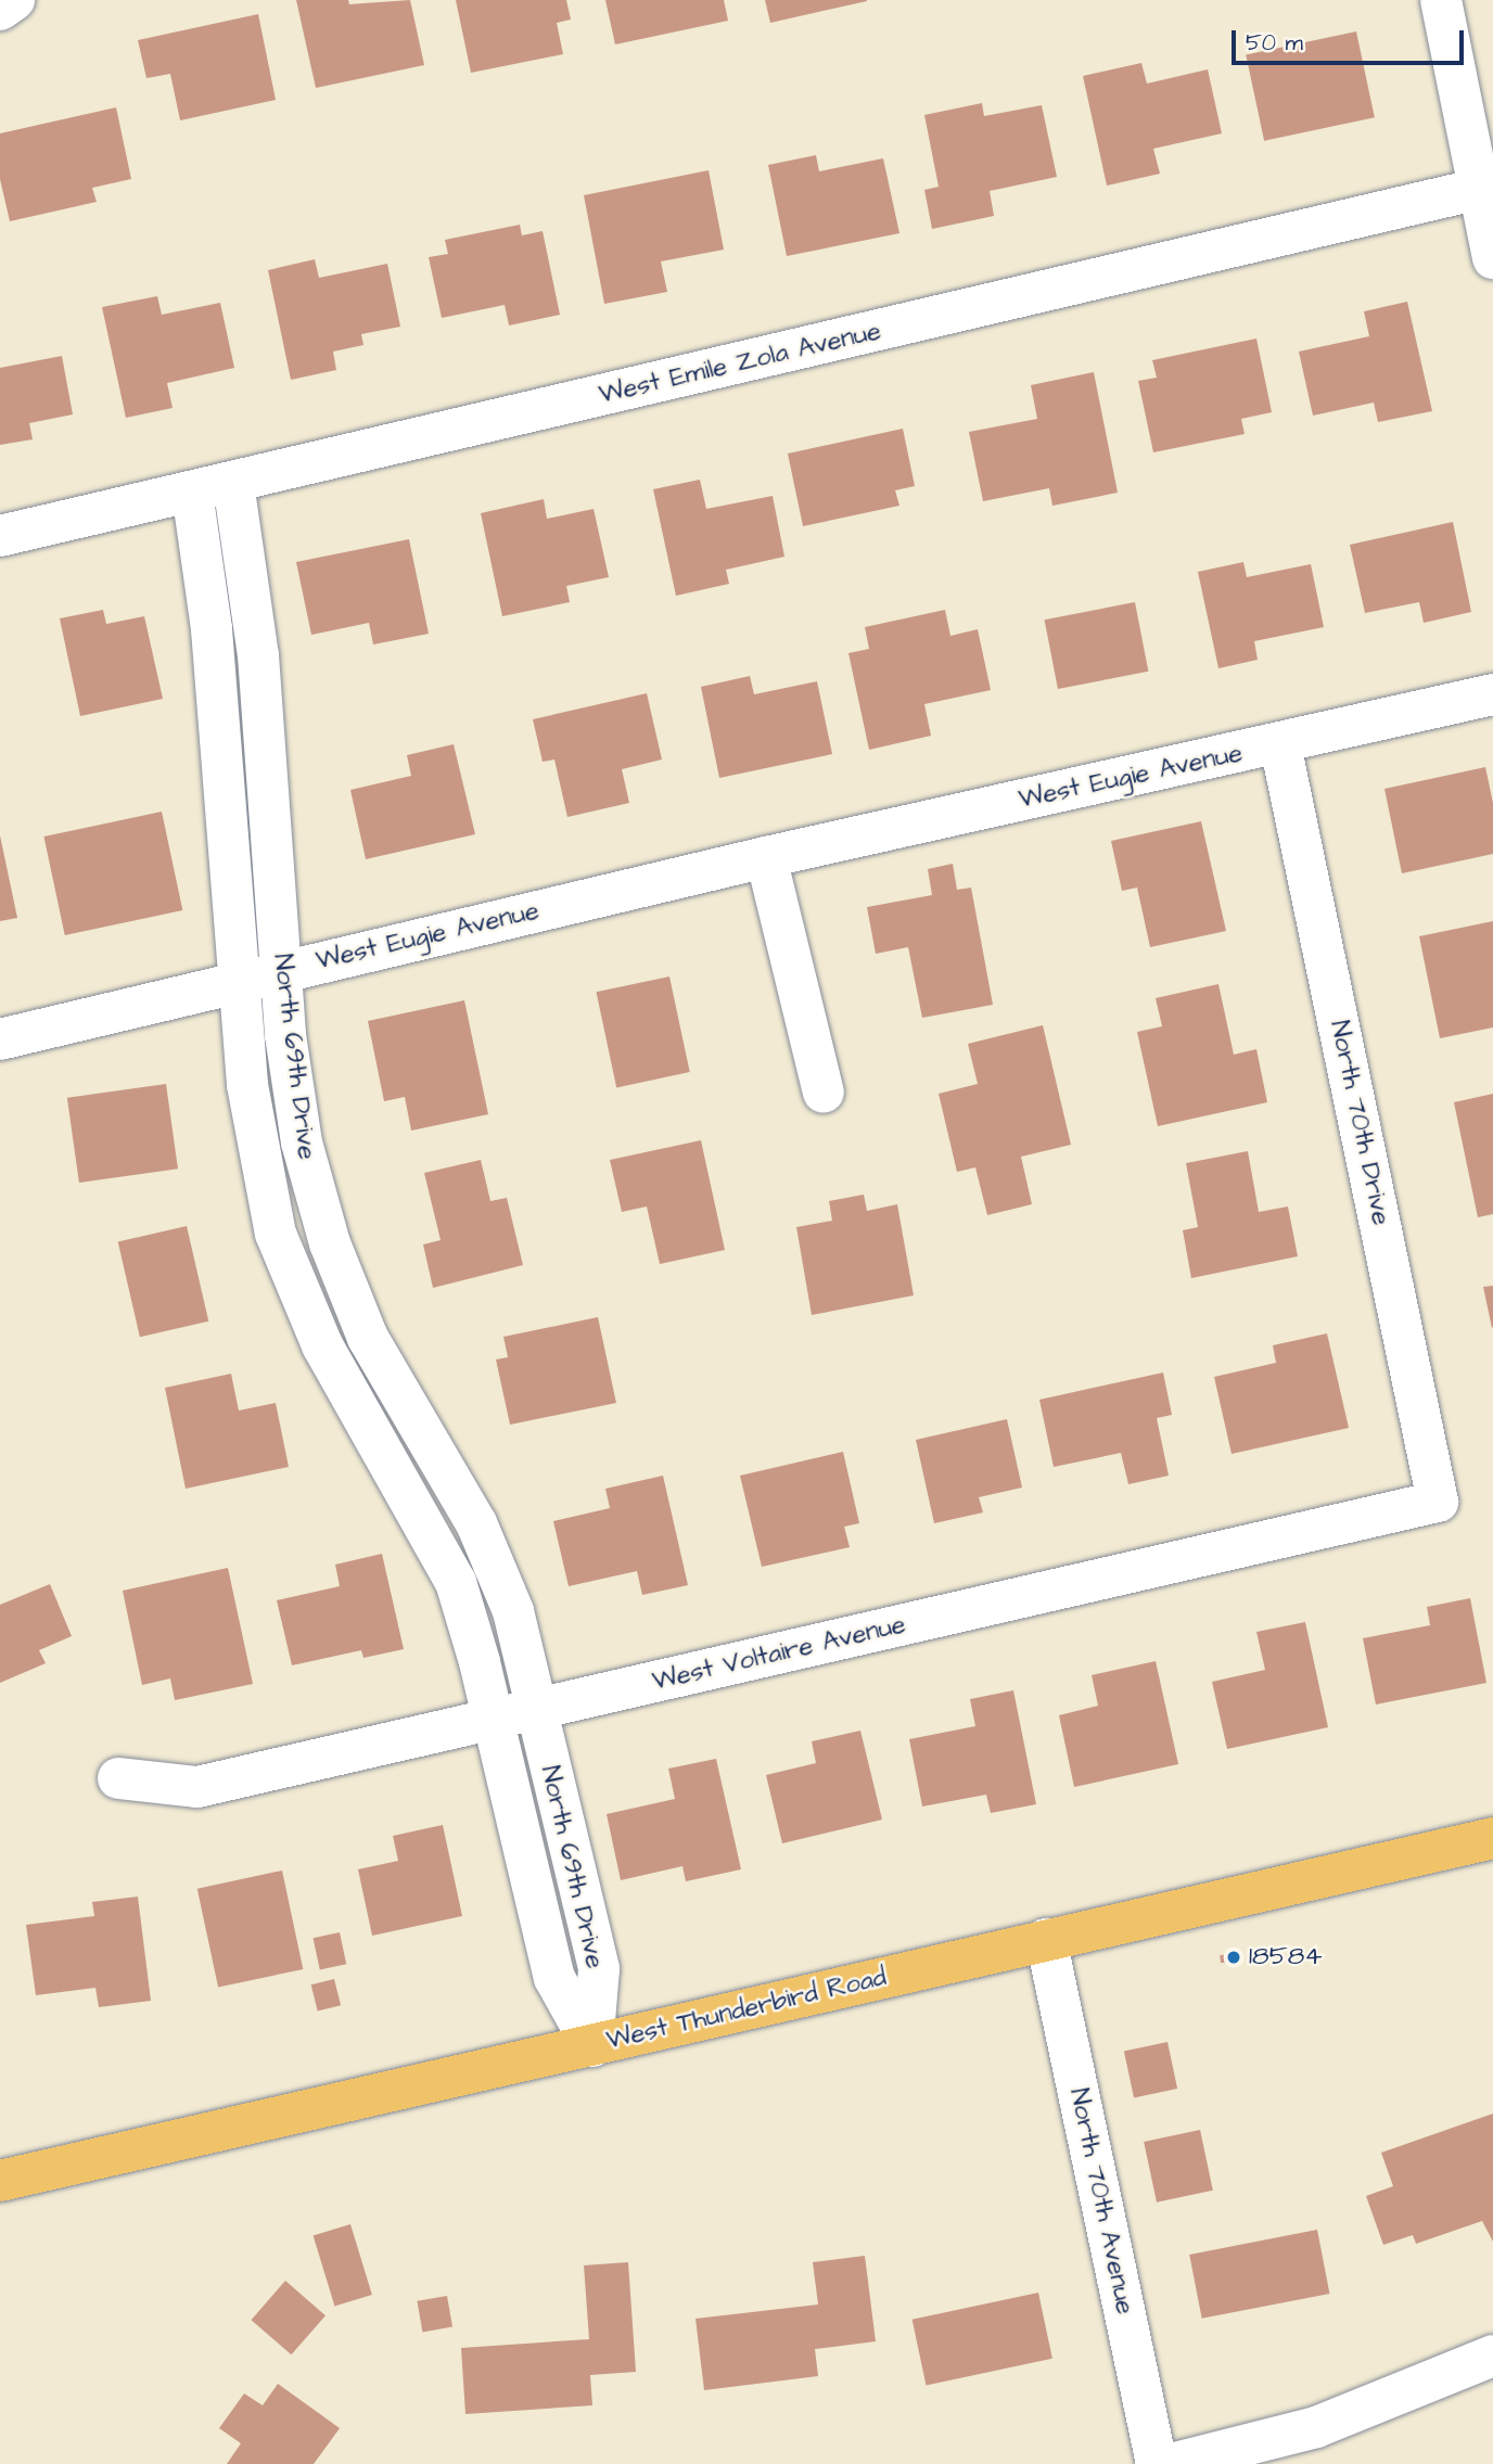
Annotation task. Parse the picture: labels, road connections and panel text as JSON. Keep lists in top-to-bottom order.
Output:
{
  "streets": {
    "main road": ["West Thunderbird Road"],
    "street": [
      "West Emile Zola Avenue",
      "West Eugie Avenue",
      "North 69th Drive",
      "North 70th Drive",
      "West Voltaire Avenue",
      "North 70th Avenue"
    ]
  },
  "crossings": [
    ["West Emile Zola Avenue", "North 69th Drive"],
    ["West Eugie Avenue", "North 69th Drive"],
    ["West Eugie Avenue", "North 70th Drive"],
    ["North 69th Drive", "West Voltaire Avenue"],
    ["North 69th Drive", "West Thunderbird Road"],
    ["North 70th Drive", "West Voltaire Avenue"],
    ["West Thunderbird Road", "North 70th Avenue"]
  ],
  "places": ["18584"],
  "scale_bar": "50 m"
}
